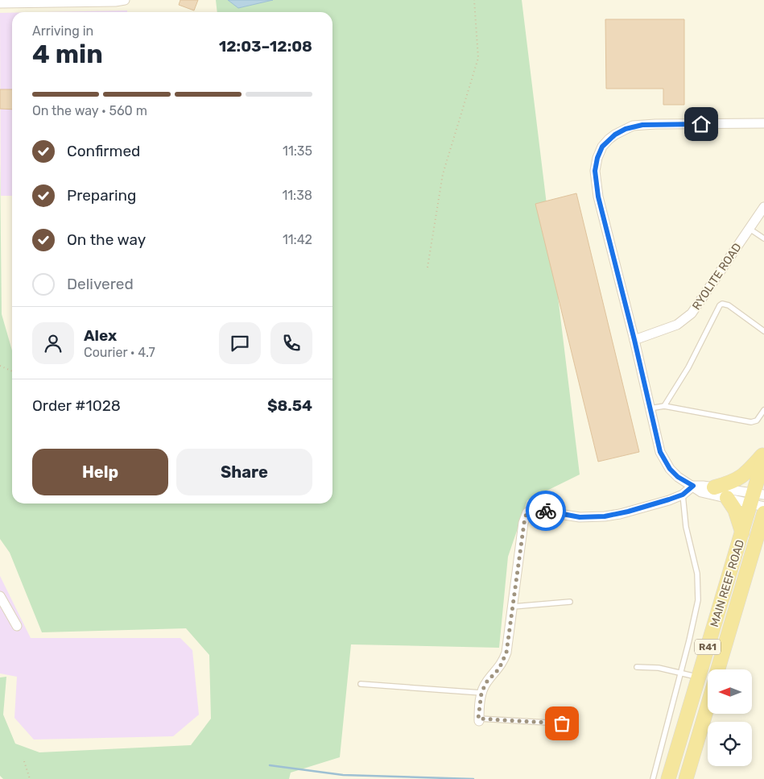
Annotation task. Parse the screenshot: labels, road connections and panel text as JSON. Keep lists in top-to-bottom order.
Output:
{
  "streets": {
    "main road": ["MAIN REEF ROAD", "R41"],
    "street": ["RYOLITE ROAD"]
  },
  "north": "left",
  "page": {
    "heading": ["4 min", "Arriving in", "12:03–12:08"],
    "panel": [
      "Alex",
      "Courier · 4.7",
      "Order #1028",
      "$8.54"
    ],
    "bar": "On the way · 560 m",
    "list": [
      ["Confirmed", "11:35"],
      ["Preparing", "11:38"],
      ["On the way", "11:42"],
      "Delivered"
    ],
    "buttons": ["Help", "Share"]
  }
}
